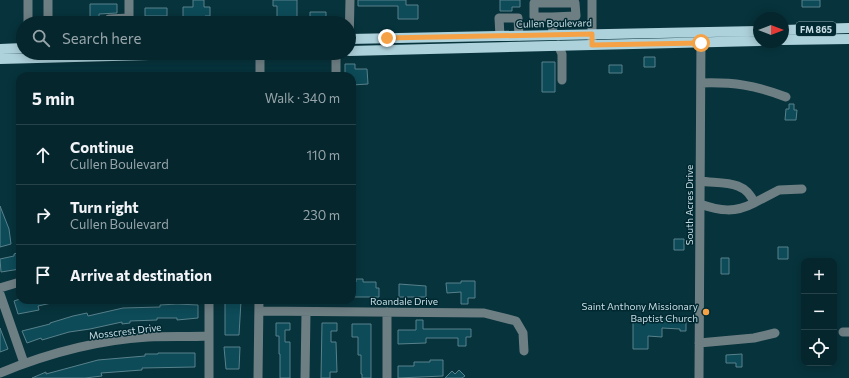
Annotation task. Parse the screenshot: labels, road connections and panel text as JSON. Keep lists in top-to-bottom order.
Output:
{
  "streets": {
    "main road": ["Cullen Boulevard", "FM 865"],
    "street": ["South Acres Drive", "Roandale Drive", "Mosscrest Drive"]
  },
  "crossings": [
    ["Cullen Boulevard", "South Acres Drive"]
  ],
  "places": ["Saint Anthony Missionary Baptist Church"],
  "north": "right",
  "page": {
    "search": "Search here",
    "heading": ["5 min", "Walk · 340 m"],
    "list": [
      ["Continue", "Cullen Boulevard", "110 m"],
      ["Turn right", "Cullen Boulevard", "230 m"],
      "Arrive at destination"
    ],
    "map_buttons": ["+", "−"]
  }
}
